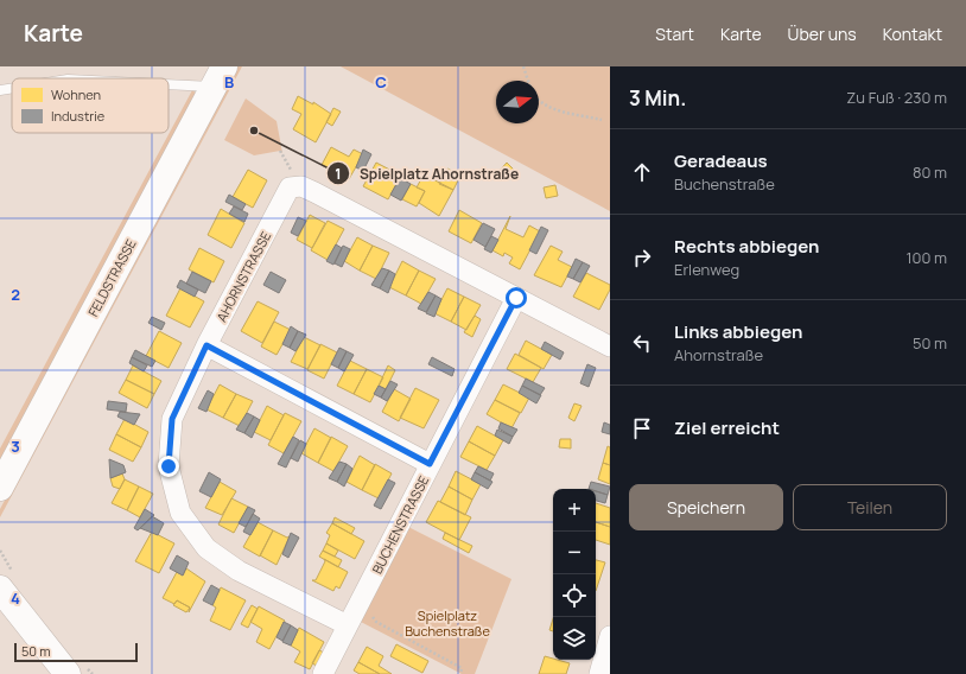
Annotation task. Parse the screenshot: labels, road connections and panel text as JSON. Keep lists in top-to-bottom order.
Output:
{
  "streets": {
    "street": ["AHORNSTRASSE", "FELDSTRASSE", "BUCHENSTRASSE"]
  },
  "crossings": [
    ["AHORNSTRASSE", "BUCHENSTRASSE"]
  ],
  "parks": ["Spielplatz Buchenstraße"],
  "places": ["Spielplatz Ahornstraße"],
  "legend": ["Wohnen", "Industrie"],
  "scale_bar": "50 m",
  "north": "right",
  "page": {
    "header": "Karte",
    "nav": [
      "Start",
      "Karte",
      "Über uns",
      "Kontakt"
    ],
    "heading": ["3 Min.", "Zu Fuß · 230 m"],
    "list": [
      ["Geradeaus", "Buchenstraße", "80 m"],
      ["Rechts abbiegen", "Erlenweg", "100 m"],
      ["Links abbiegen", "Ahornstraße", "50 m"],
      "Ziel erreicht"
    ],
    "buttons": ["Speichern", "Teilen"],
    "map_buttons": ["+", "−"],
    "scale": "50 m"
  },
  "grid": {
    "columns": ["B", "C"],
    "rows": ["2", "3", "4"]
  }
}
